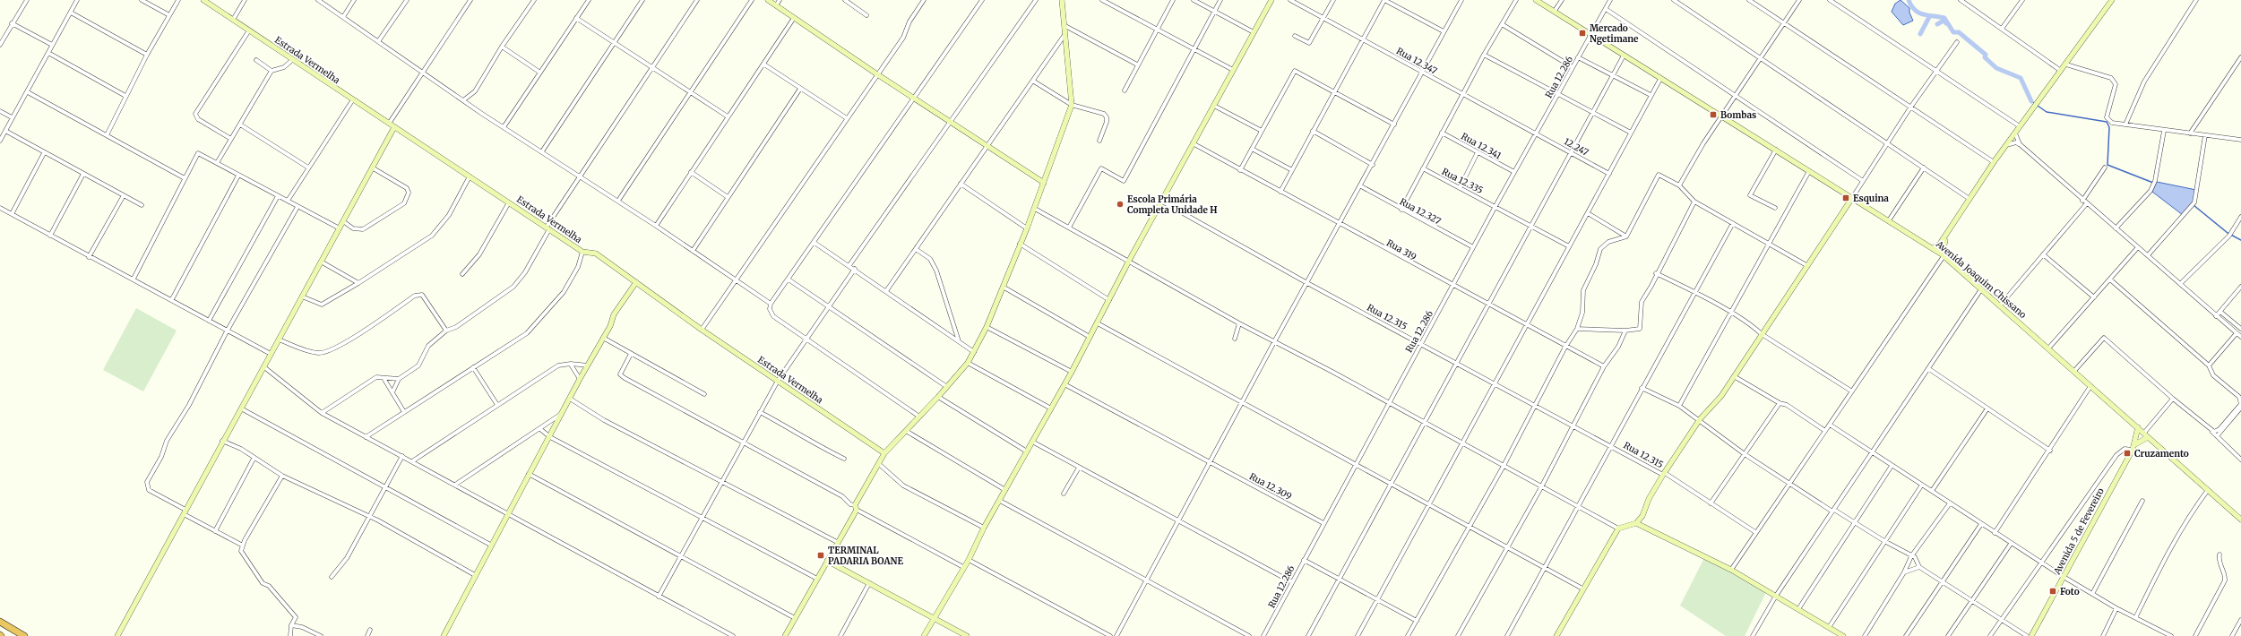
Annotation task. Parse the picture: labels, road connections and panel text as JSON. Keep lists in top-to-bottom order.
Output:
{
  "streets": {
    "street": [
      "Estrada Vermelha",
      "Rua 12.347",
      "Rua 12.286",
      "Rua 12.341",
      "12.247",
      "Rua 12.335",
      "Rua 12.327",
      "Rua 319",
      "Avenida Joaquim Chissano",
      "Rua 12.315",
      "Rua 12.309",
      "Avenida 5 de Fevereiro"
    ]
  },
  "crossings": [
    ["Rua 12.347", "Rua 12.286"],
    ["Rua 12.347", "12.247"],
    ["Rua 12.286", "Rua 12.341"],
    ["Rua 12.286", "12.247"],
    ["Rua 12.286", "Rua 12.335"],
    ["Rua 12.286", "Rua 12.327"],
    ["Rua 12.286", "Rua 319"],
    ["Rua 12.286", "Avenida Joaquim Chissano"],
    ["Rua 12.286", "Rua 12.315"],
    ["Rua 12.286", "Rua 12.309"],
    ["Avenida Joaquim Chissano", "Avenida 5 de Fevereiro"]
  ],
  "places": {
    "transit": [
      "Mercado Ngetimane",
      "Bombas",
      "Esquina",
      "Cruzamento",
      "TERMINAL PADARIA BOANE",
      "Foto"
    ],
    "other": ["Escola Primária Completa Unidade H"]
  }
}
